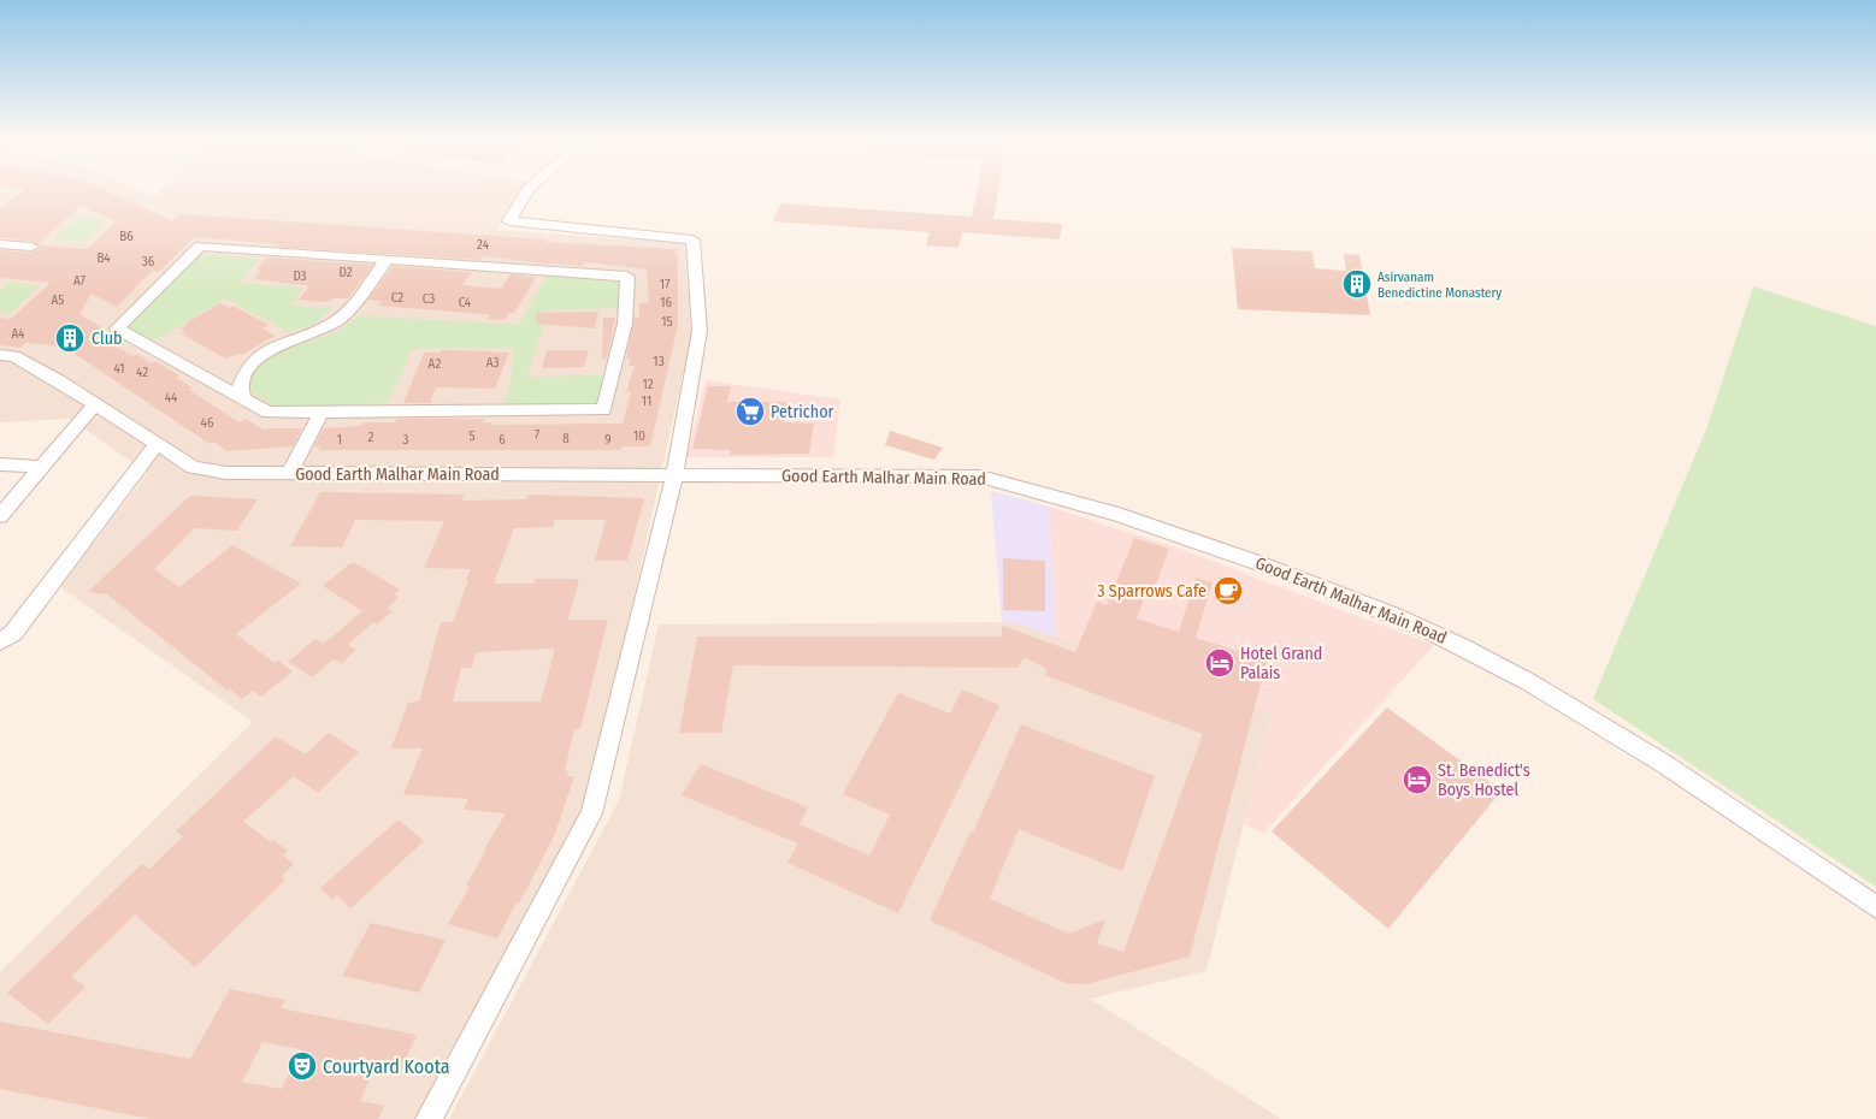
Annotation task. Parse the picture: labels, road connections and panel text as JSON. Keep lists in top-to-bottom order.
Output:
{
  "streets": {
    "street": ["Good Earth Malhar Main Road"]
  },
  "places": {
    "building": ["Asirvanam Benedictine Monastery", "Club"],
    "supermarket": ["Petrichor"],
    "cafe": ["3 Sparrows Cafe"],
    "hotel": ["Hotel Grand Palais", "St. Benedict's Boys Hostel"],
    "theatre": ["Courtyard Koota"]
  },
  "house_numbers": [
    "B6",
    "24",
    "B4",
    "36",
    "D2",
    "D3",
    "A7",
    "17",
    "C2",
    "C3",
    "A5",
    "C4",
    "16",
    "15",
    "A4",
    "13",
    "A3",
    "A2",
    "41",
    "42",
    "12",
    "44",
    "11",
    "46",
    "7",
    "5",
    "10",
    "2",
    "8",
    "1",
    "3",
    "6",
    "9"
  ]
}
